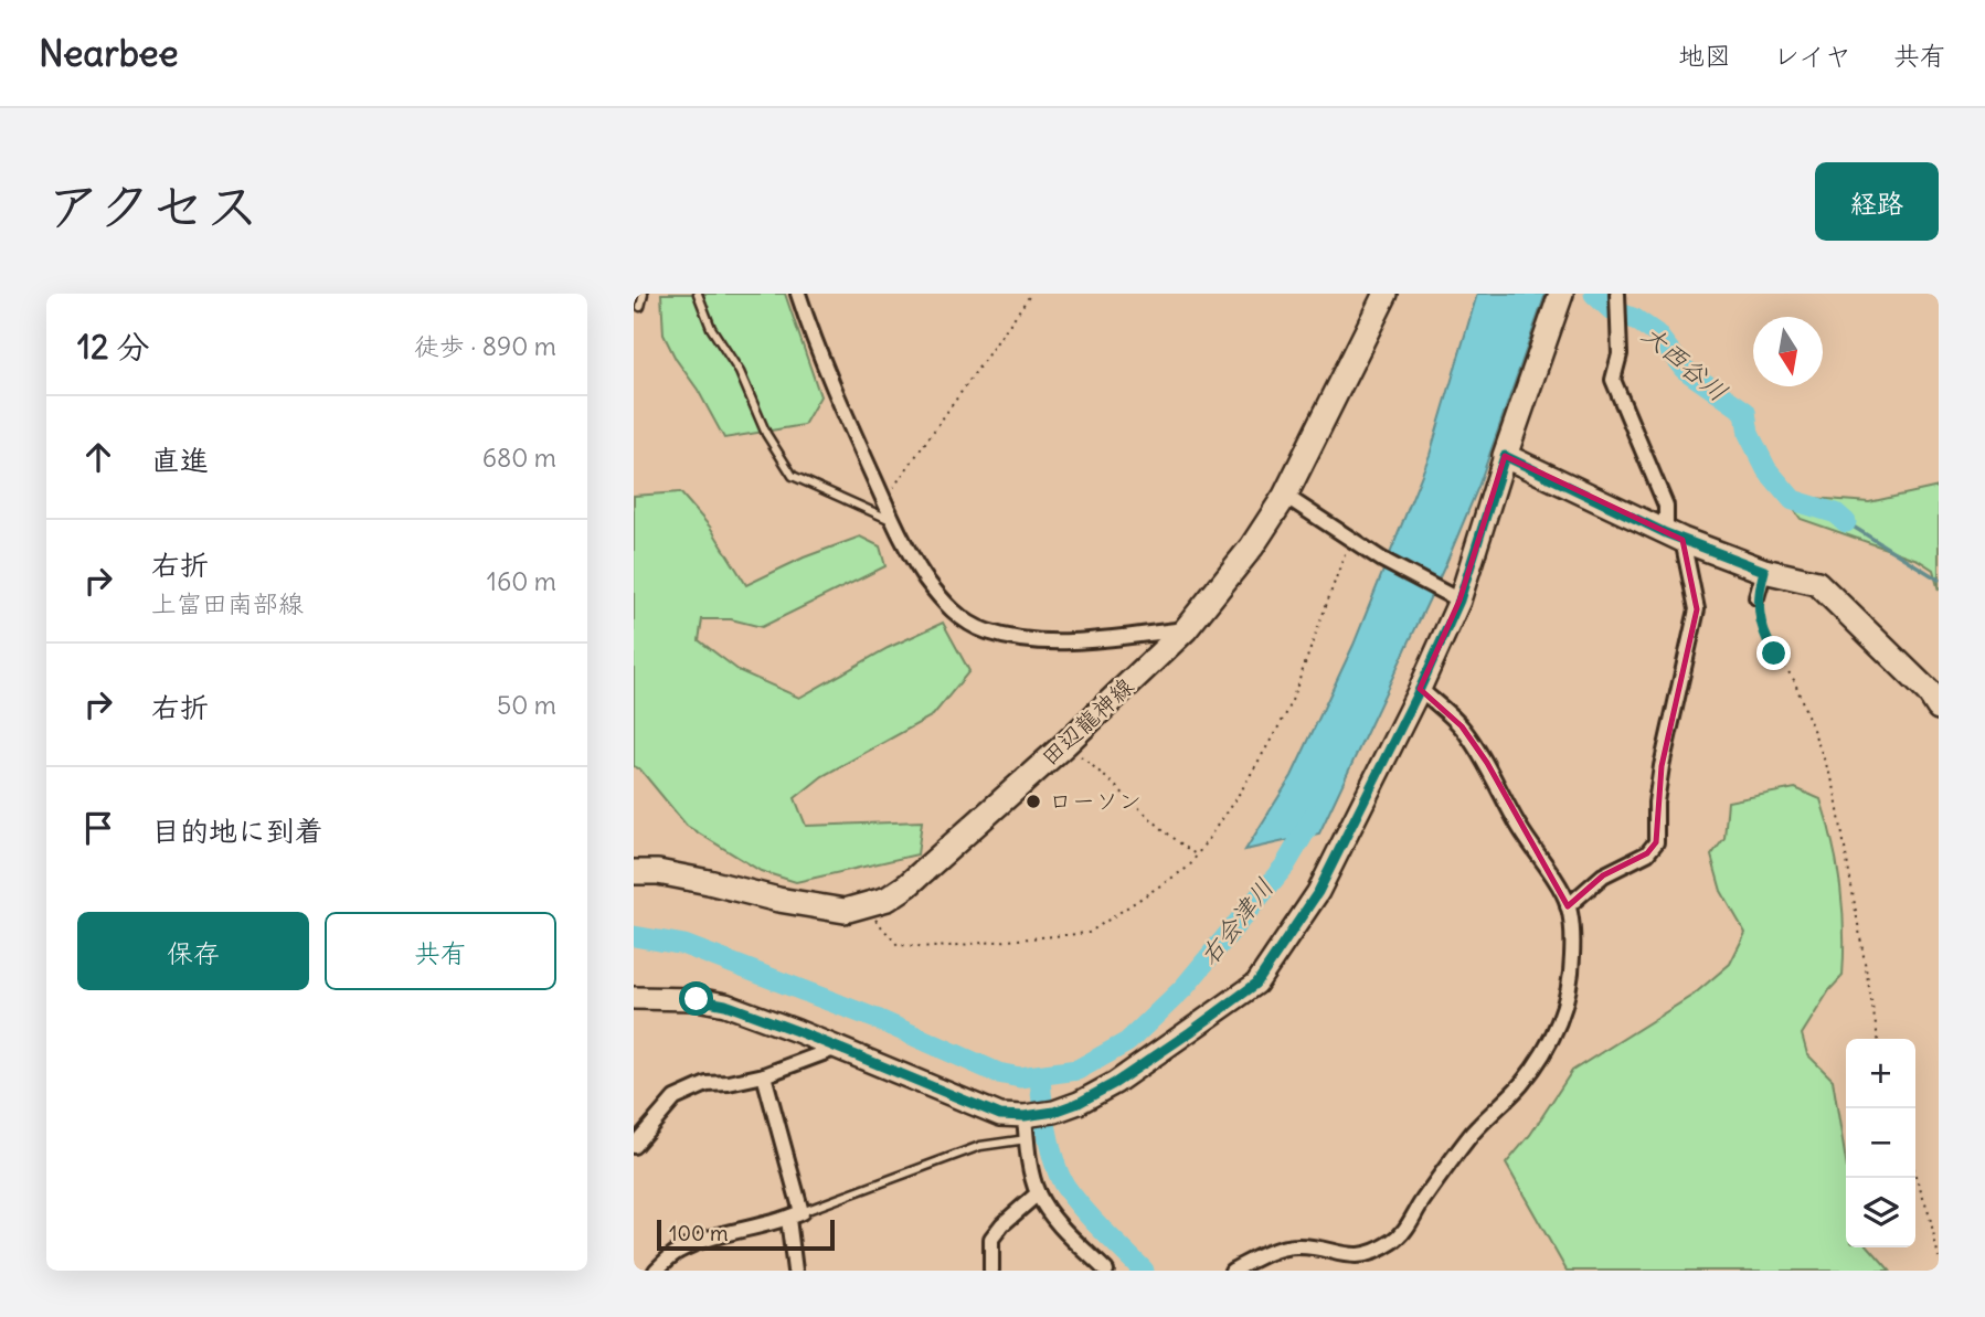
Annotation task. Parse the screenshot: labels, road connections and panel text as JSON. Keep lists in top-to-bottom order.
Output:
{
  "streets": {
    "main road": ["田辺龍神線"]
  },
  "water": ["大西谷川", "右会津川"],
  "places": ["ローソン"],
  "scale_bar": "100 m",
  "north": "bottom",
  "page": {
    "header": "Nearbee",
    "nav": ["地図", "レイヤ", "共有"],
    "title": "アクセス",
    "buttons": [
      "経路",
      ["保存", "共有"]
    ],
    "heading": ["12 分", "徒歩 · 890 m"],
    "list": [
      ["直進", "680 m"],
      ["右折", "上富田南部線", "160 m"],
      ["右折", "50 m"],
      "目的地に到着"
    ],
    "map_buttons": ["+", "−"],
    "scale": "100 m"
  }
}
